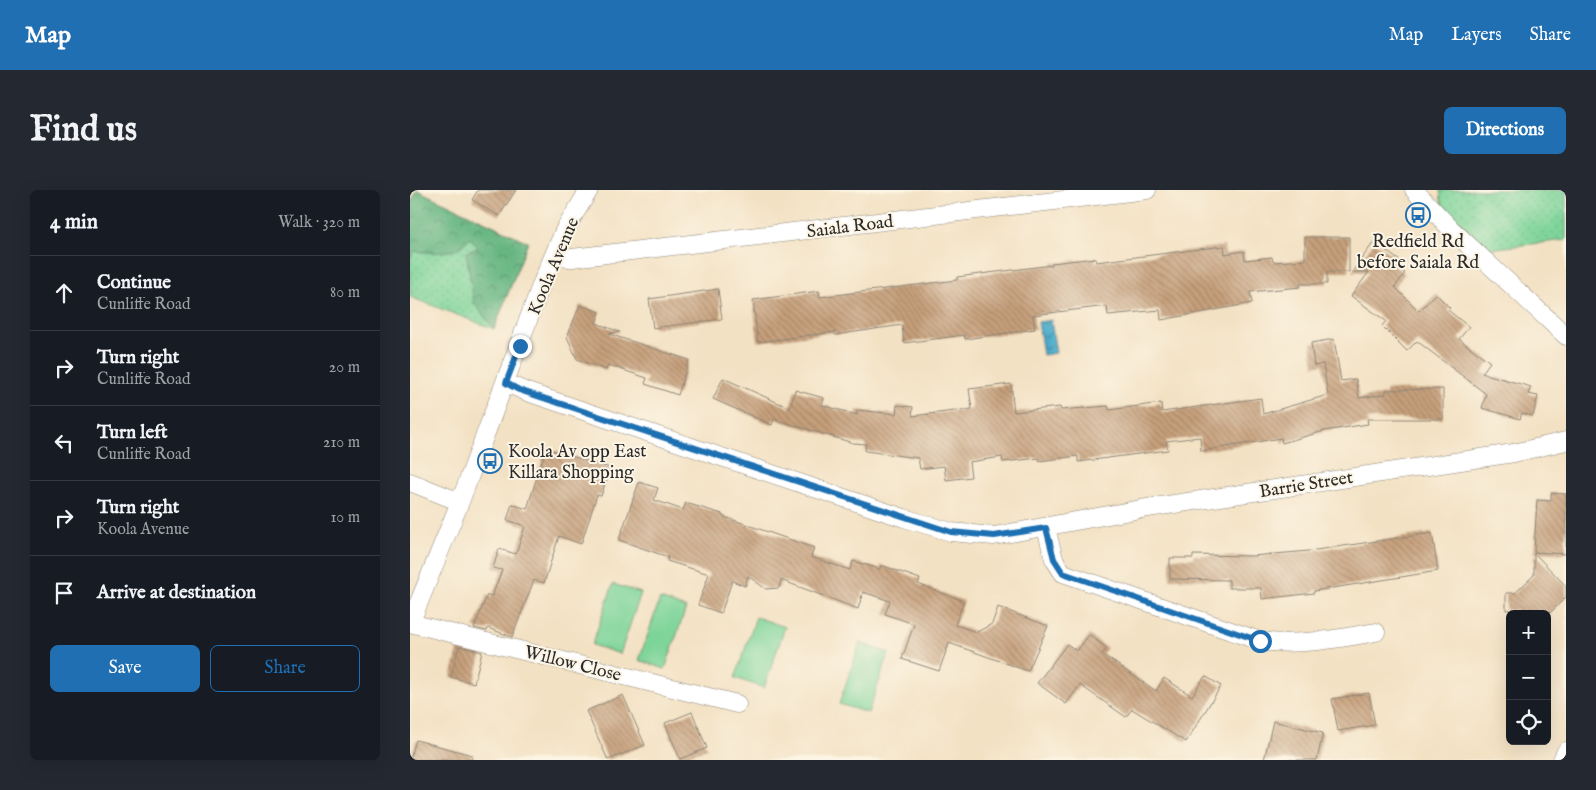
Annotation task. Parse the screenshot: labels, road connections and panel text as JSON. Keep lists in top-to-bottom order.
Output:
{
  "streets": {
    "street": [
      "Saiala Road",
      "Koola Avenue",
      "Barrie Street",
      "Willow Close"
    ]
  },
  "crossings": [
    ["Saiala Road", "Koola Avenue"],
    ["Koola Avenue", "Barrie Street"],
    ["Koola Avenue", "Willow Close"]
  ],
  "places": {
    "bus stop": ["Redfield Rd before Saiala Rd", "Koola Av opp East Killara Shopping"]
  },
  "page": {
    "header": "Map",
    "nav": ["Map", "Layers", "Share"],
    "buttons": [
      "Directions",
      ["Save", "Share"]
    ],
    "title": "Find us",
    "heading": ["4 min", "Walk · 320 m"],
    "list": [
      ["Continue", "Cunliffe Road", "80 m"],
      ["Turn right", "Cunliffe Road", "20 m"],
      ["Turn left", "Cunliffe Road", "210 m"],
      ["Turn right", "Koola Avenue", "10 m"],
      "Arrive at destination"
    ],
    "map_buttons": ["+", "−"]
  }
}
